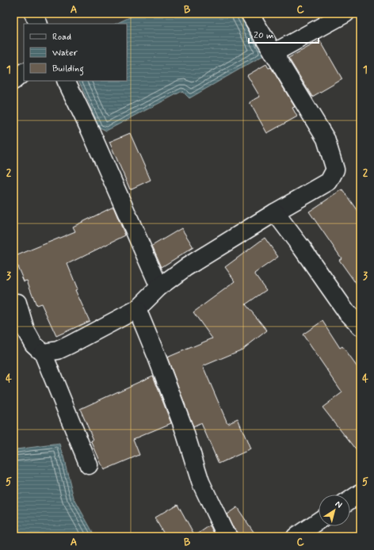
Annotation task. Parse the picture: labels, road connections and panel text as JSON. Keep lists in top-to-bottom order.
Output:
{
  "legend": ["Road", "Water", "Building"],
  "scale_bar": "20 m",
  "north": "top right",
  "grid": {
    "columns": ["A", "B", "C"],
    "rows": [
      "1",
      "2",
      "3",
      "4",
      "5"
    ]
  }
}
